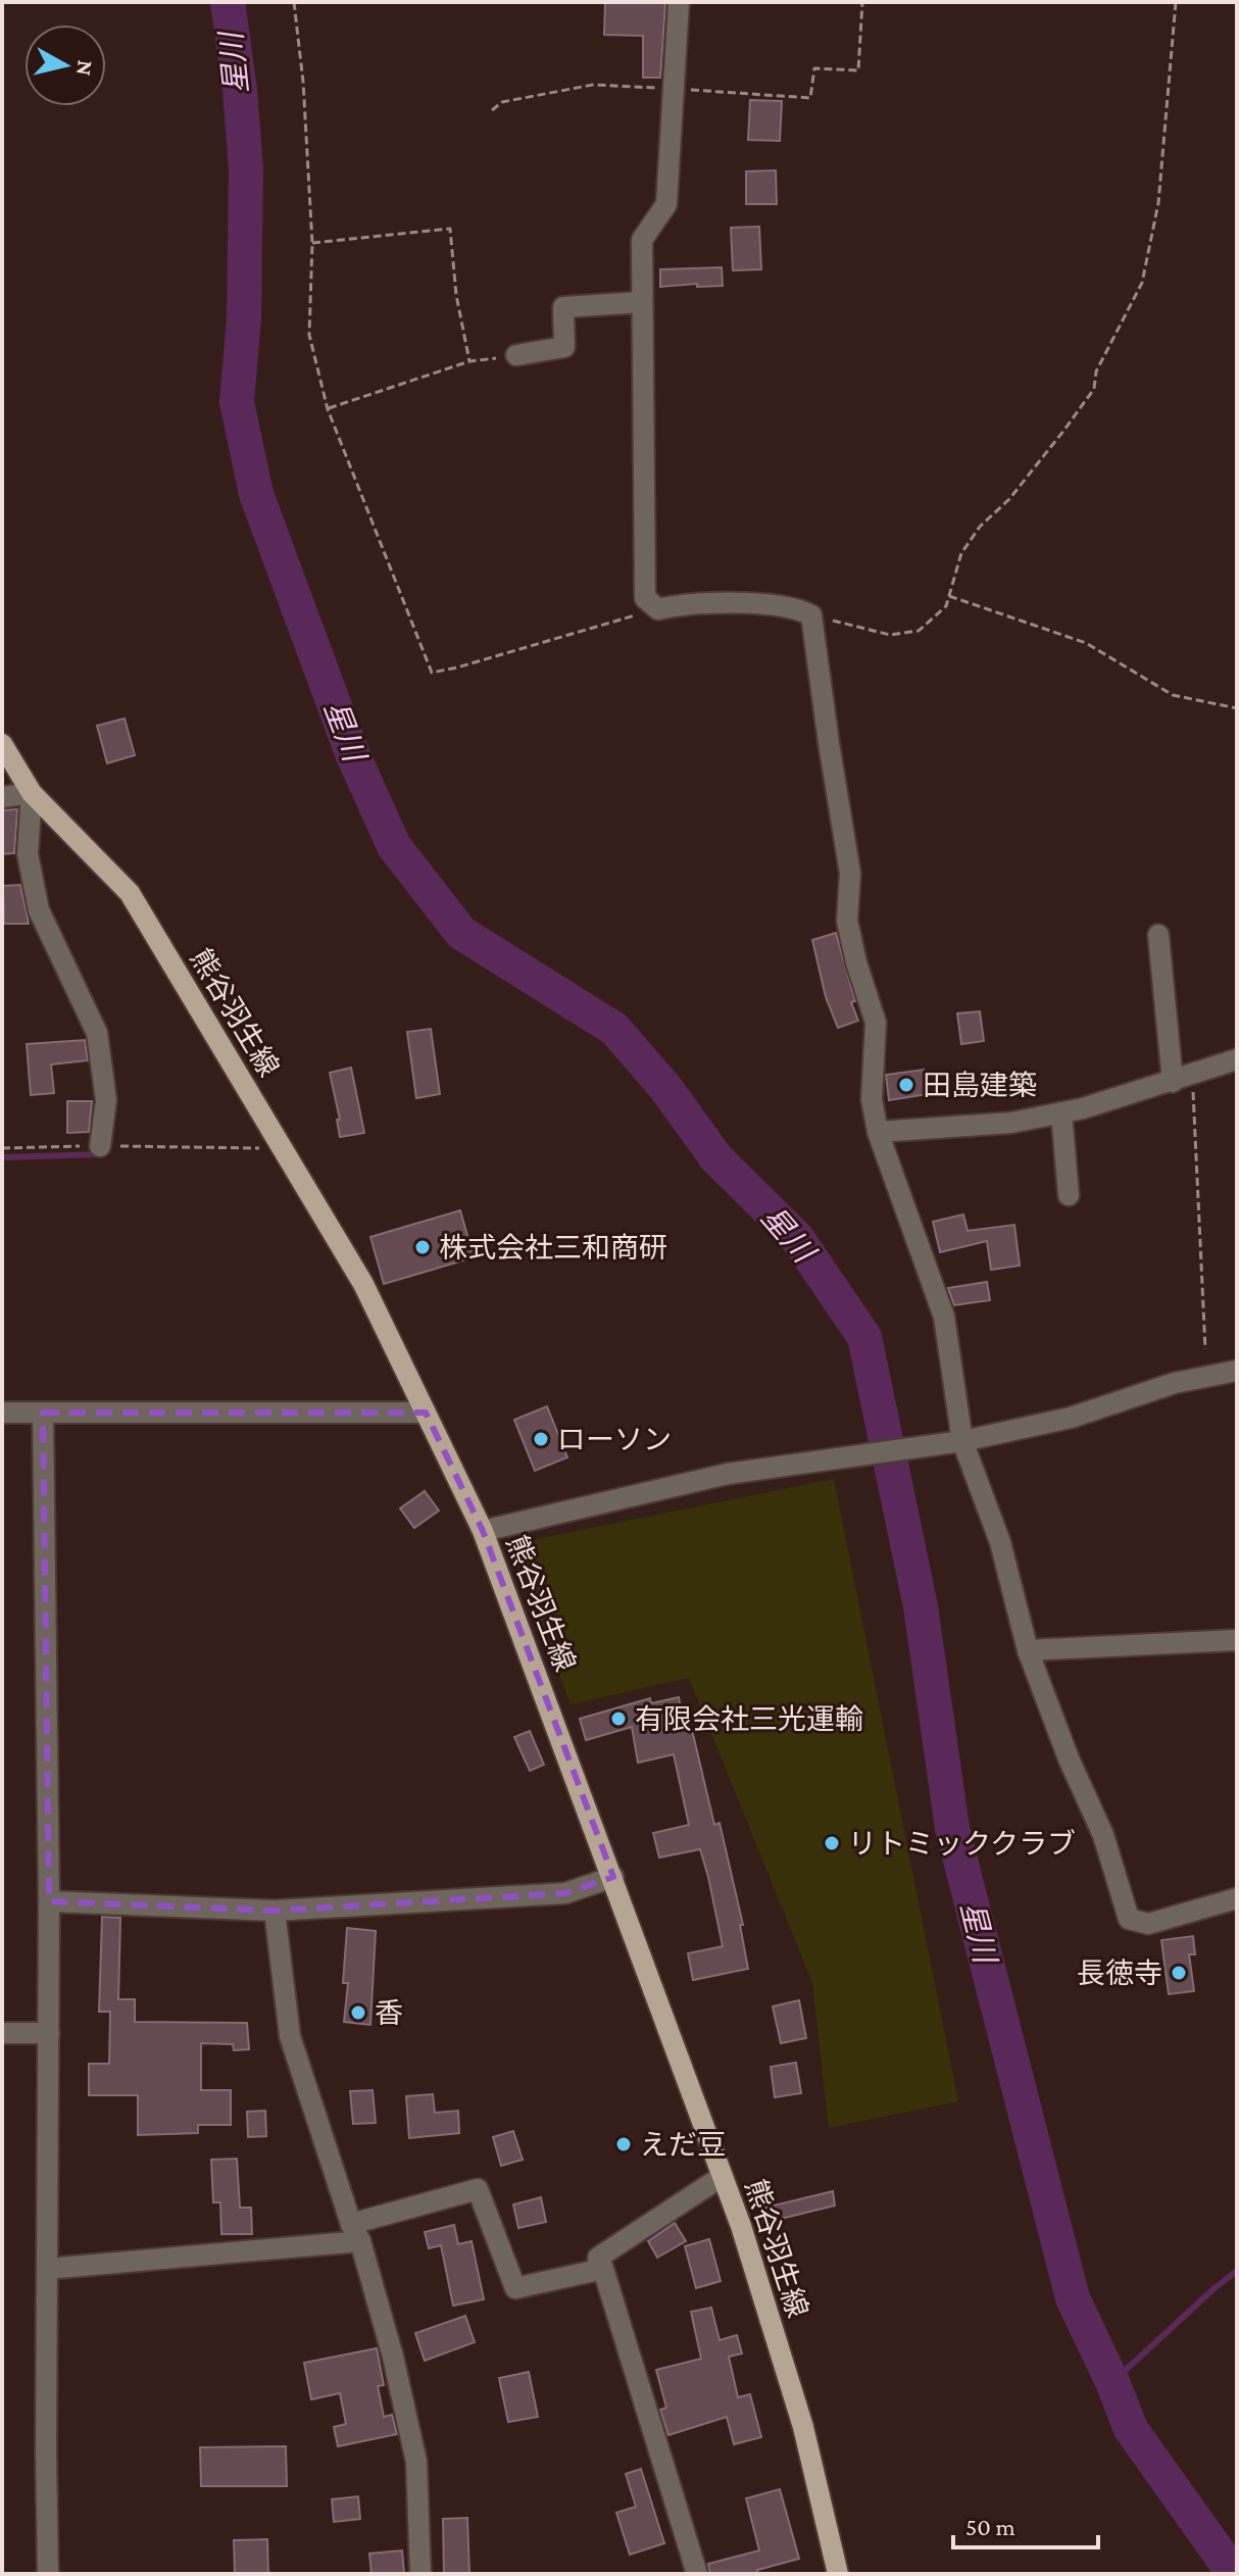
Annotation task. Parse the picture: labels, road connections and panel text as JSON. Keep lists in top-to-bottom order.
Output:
{
  "streets": {
    "main road": ["熊谷羽生線"]
  },
  "water": ["星川"],
  "places": [
    "田島建築",
    "株式会社三和商研",
    "ローソン",
    "有限会社三光運輸",
    "リトミッククラブ",
    "長徳寺",
    "香",
    "えだ豆"
  ],
  "scale_bar": "50 m",
  "north": "right"
}
